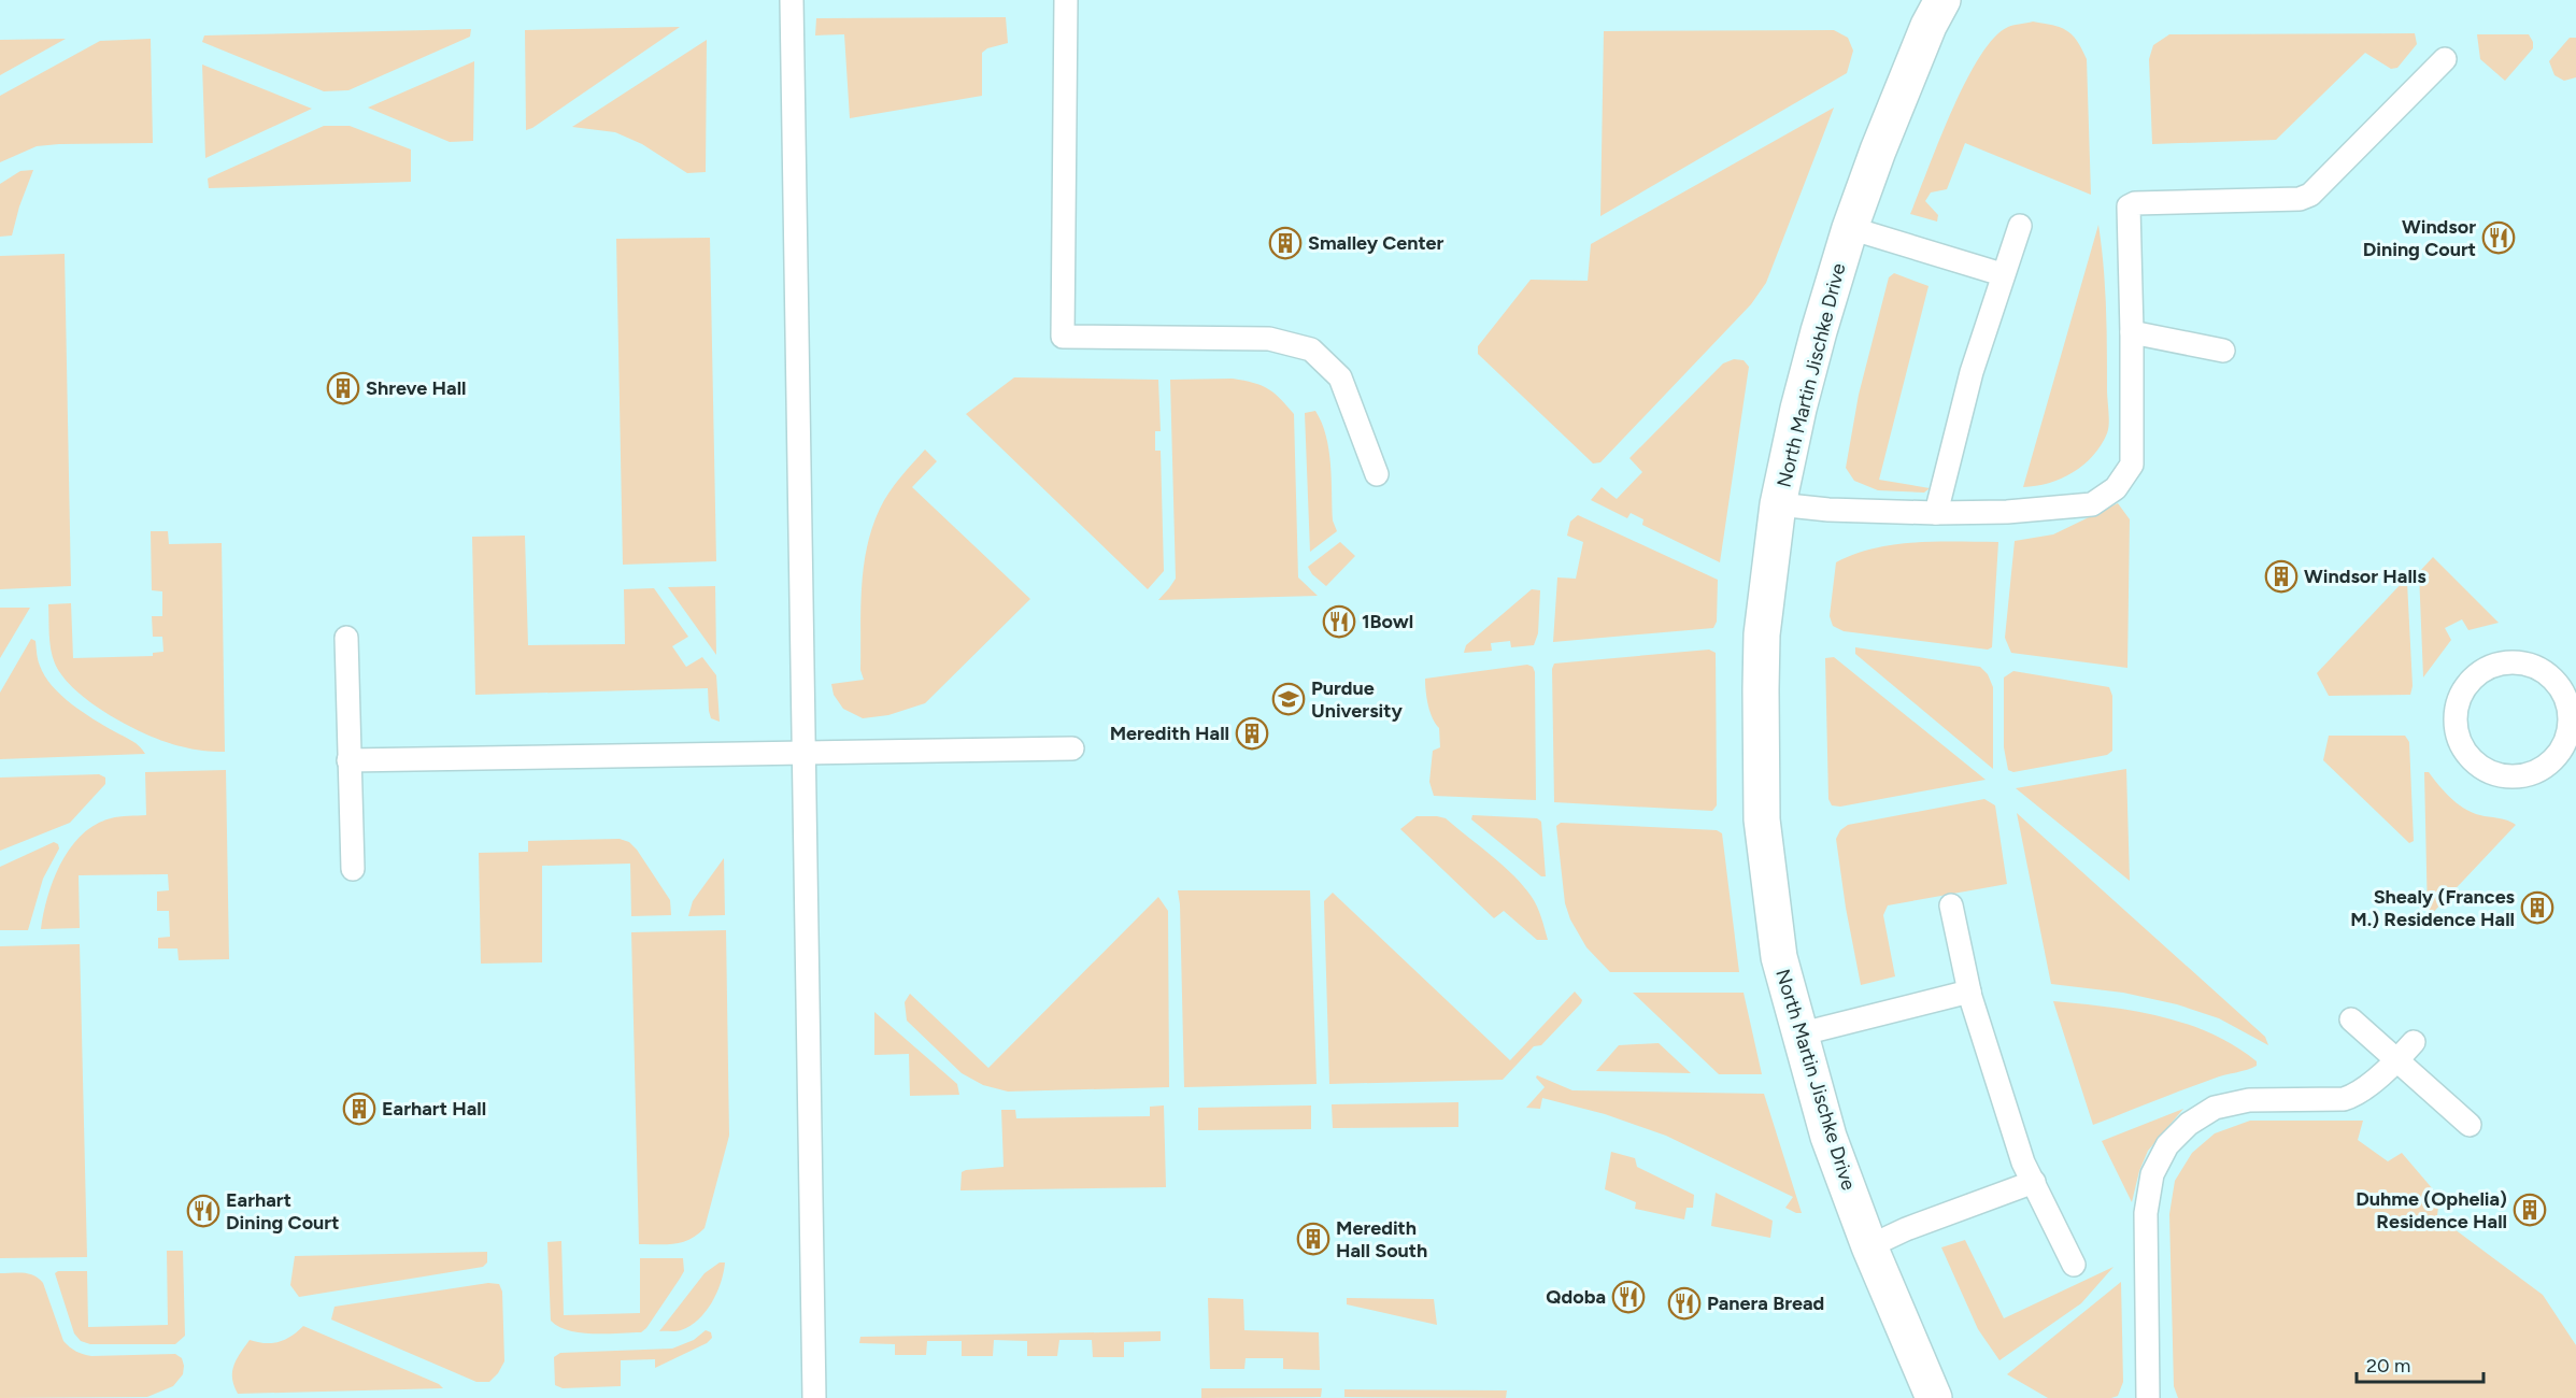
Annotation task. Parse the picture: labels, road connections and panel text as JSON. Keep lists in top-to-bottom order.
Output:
{
  "streets": {
    "street": ["North Martin Jischke Drive"]
  },
  "places": {
    "restaurant": [
      "Windsor Dining Court",
      "1Bowl",
      "Earhart Dining Court",
      "Qdoba",
      "Panera Bread"
    ],
    "building": [
      "Smalley Center",
      "Shreve Hall",
      "Windsor Halls",
      "Meredith Hall",
      "Shealy (Frances M.) Residence Hall",
      "Earhart Hall",
      "Duhme (Ophelia) Residence Hall",
      "Meredith Hall South"
    ],
    "school or university": ["Purdue University"]
  },
  "scale_bar": "20 m"
}
